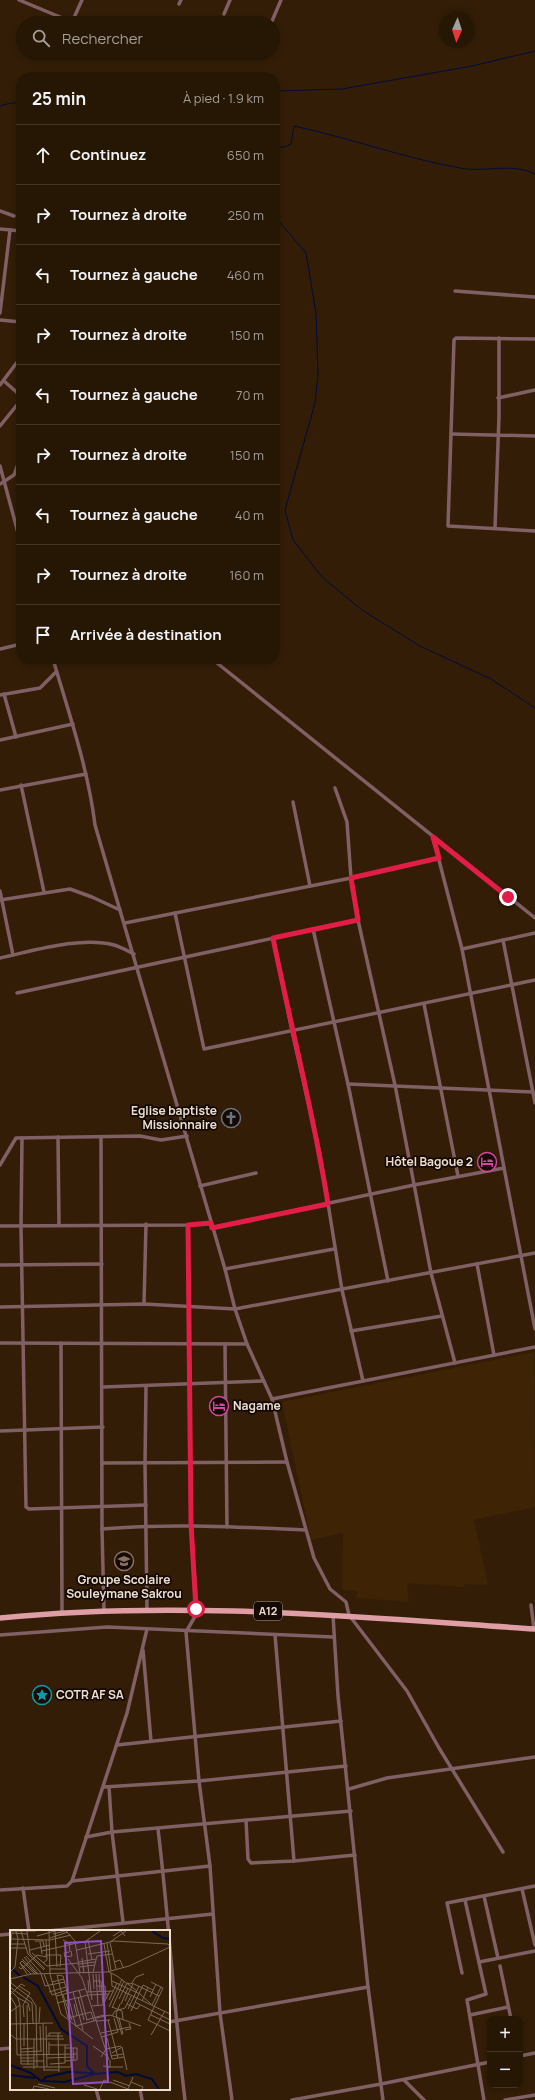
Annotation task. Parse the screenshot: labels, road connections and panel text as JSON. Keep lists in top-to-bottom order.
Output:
{
  "streets": {
    "main road": ["A12"]
  },
  "places": {
    "church": ["Eglise baptiste Missionnaire"],
    "hotel": ["Hôtel Bagoue 2", "Nagame"],
    "school or university": ["Groupe Scolaire Souleymane Sakrou"],
    "place": ["COTR AF SA"]
  },
  "north": "bottom",
  "page": {
    "search": "Rechercher",
    "heading": ["25 min", "À pied · 1.9 km"],
    "list": [
      ["Continuez", "650 m"],
      ["Tournez à droite", "250 m"],
      ["Tournez à gauche", "460 m"],
      ["Tournez à droite", "150 m"],
      ["Tournez à gauche", "70 m"],
      ["Tournez à droite", "150 m"],
      ["Tournez à gauche", "40 m"],
      ["Tournez à droite", "160 m"],
      "Arrivée à destination"
    ],
    "map_buttons": ["+", "−"]
  }
}
